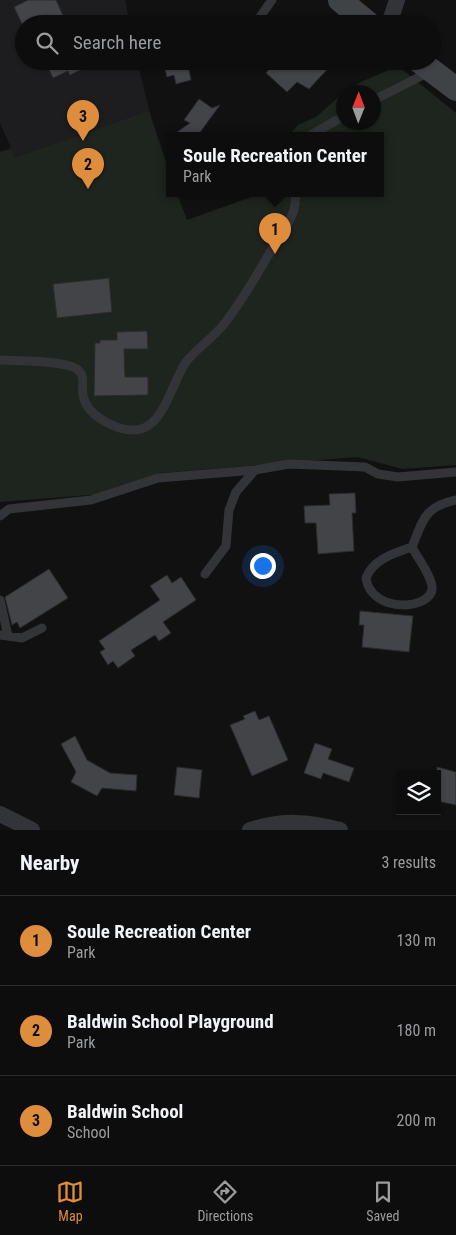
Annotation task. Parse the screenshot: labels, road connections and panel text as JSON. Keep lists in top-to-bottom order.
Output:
{
  "north": "top",
  "page": {
    "search": "Search here",
    "pins": ["3", "2", "1"],
    "popup": ["Soule Recreation Center", "Park"],
    "heading": ["Nearby", "3 results"],
    "list": [
      {
        "mark": "1",
        "name": "Soule Recreation Center",
        "note": "Park",
        "value": "130 m"
      },
      {
        "mark": "2",
        "name": "Baldwin School Playground",
        "note": "Park",
        "value": "180 m"
      },
      {
        "mark": "3",
        "name": "Baldwin School",
        "note": "School",
        "value": "200 m"
      }
    ],
    "nav": ["Map", "Directions", "Saved"]
  }
}
